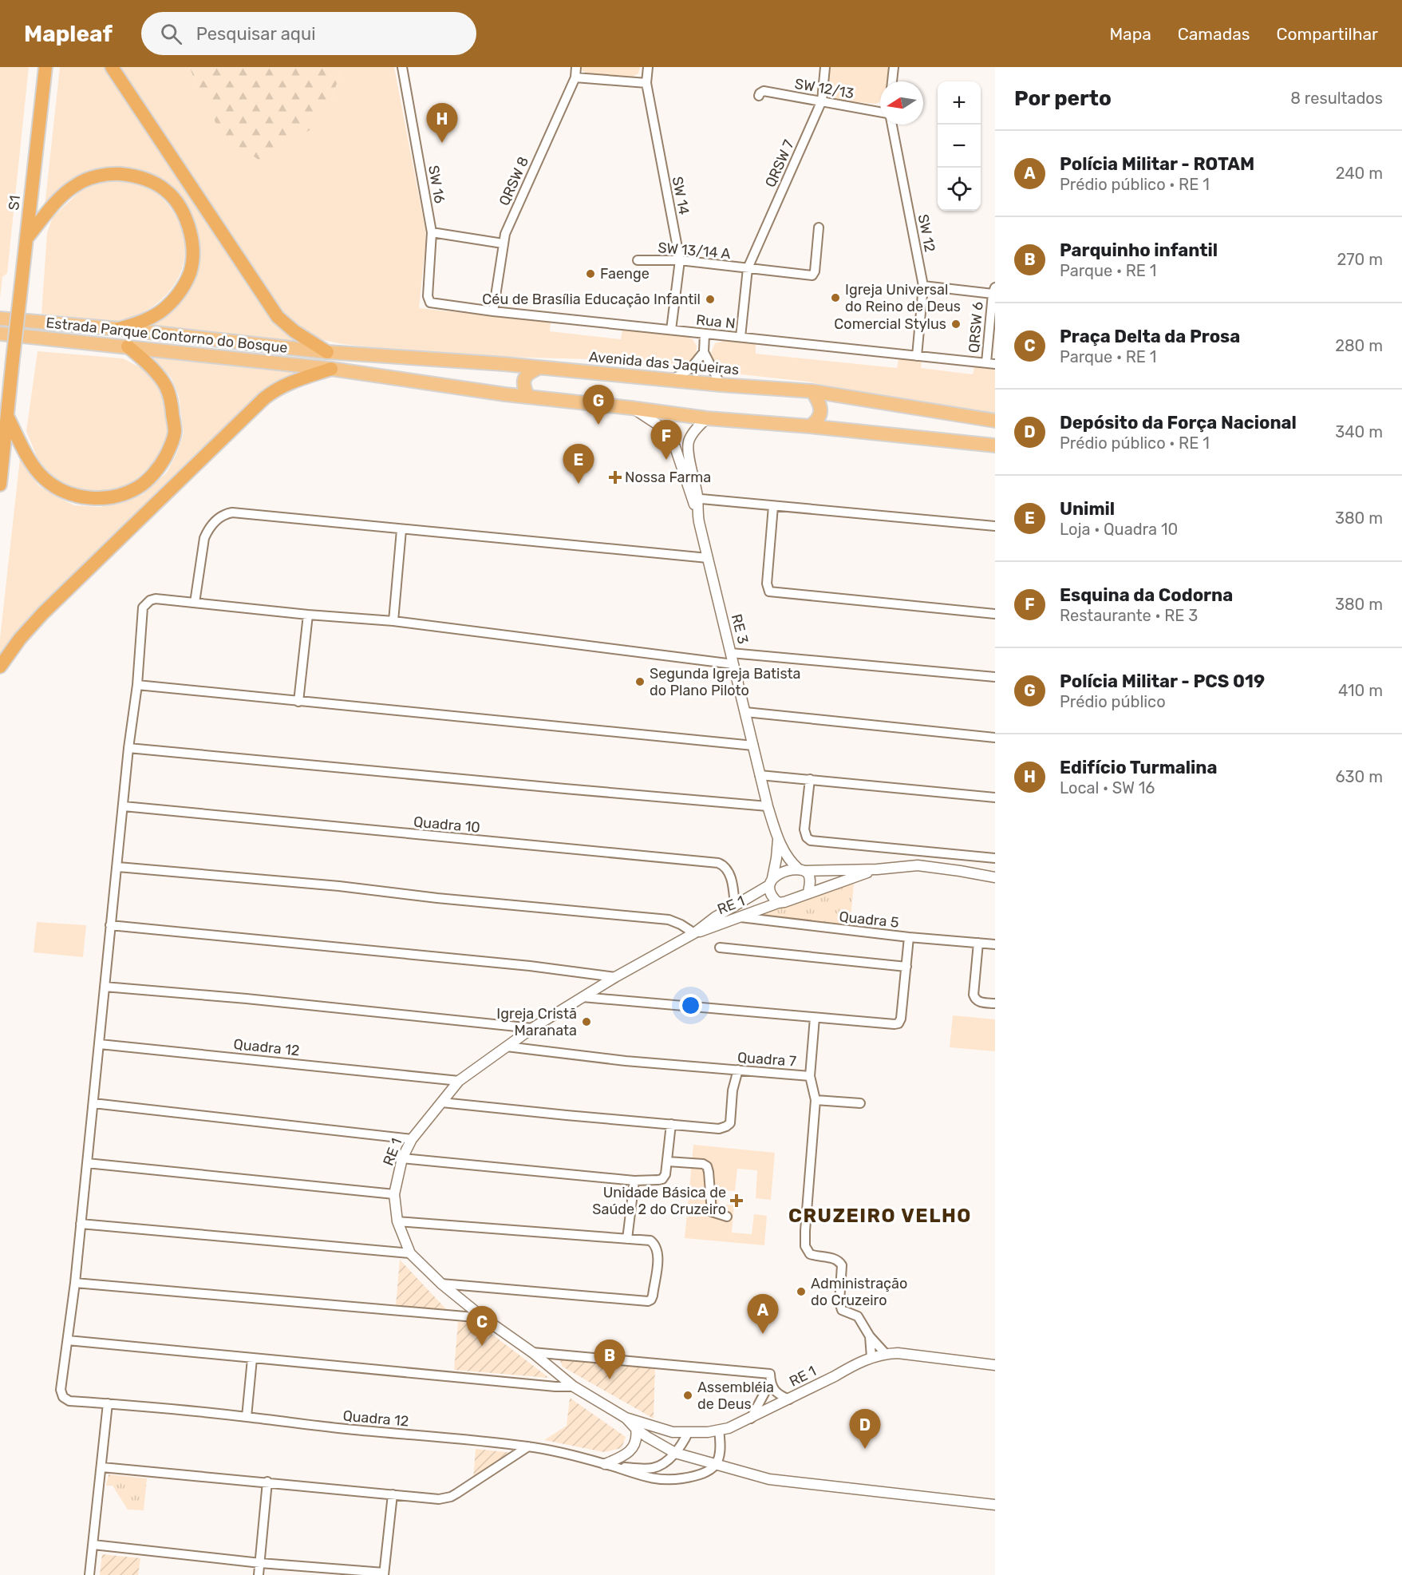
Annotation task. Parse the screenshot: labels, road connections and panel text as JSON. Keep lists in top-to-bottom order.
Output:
{
  "streets": {
    "highway": ["S1"],
    "main road": ["Estrada Parque Contorno do Bosque", "Avenida das Jaqueiras"],
    "street": [
      "SW 12/13",
      "QRSW 7",
      "QRSW 8",
      "SW 16",
      "SW 14",
      "SW 12",
      "SW 13/14 A",
      "Rua N",
      "QRSW 6",
      "RE 3",
      "Quadra 10",
      "RE 1",
      "Quadra 5",
      "Quadra 12",
      "Quadra 7"
    ]
  },
  "crossings": [
    ["SW 12/13", "QRSW 7"],
    ["QRSW 7", "SW 13/14 A"],
    ["QRSW 7", "Rua N"],
    ["QRSW 8", "Rua N"],
    ["SW 16", "Rua N"],
    ["SW 14", "SW 13/14 A"],
    ["SW 14", "Rua N"],
    ["SW 12", "Rua N"],
    ["SW 12", "QRSW 6"],
    ["Rua N", "QRSW 6"],
    ["Estrada Parque Contorno do Bosque", "Avenida das Jaqueiras"],
    ["RE 3", "RE 1"],
    ["Quadra 10", "RE 1"],
    ["RE 1", "Quadra 5"],
    ["RE 1", "Quadra 12"],
    ["RE 1", "Quadra 7"]
  ],
  "districts": ["CRUZEIRO VELHO"],
  "places": {
    "other": [
      "Faenge",
      "Igreja Universal do Reino de Deus",
      "Céu de Brasília Educação Infantil",
      "Comercial Stylus",
      "Segunda Igreja Batista do Plano Piloto",
      "Igreja Cristã Maranata",
      "Administração do Cruzeiro",
      "Assembléia de Deus"
    ],
    "health": ["Nossa Farma", "Unidade Básica de Saúde 2 do Cruzeiro"]
  },
  "north": "left",
  "page": {
    "header": "Mapleaf",
    "search": "Pesquisar aqui",
    "nav": ["Mapa", "Camadas", "Compartilhar"],
    "heading": ["Por perto", "8 resultados"],
    "map_buttons": ["+", "−"],
    "pins": [
      "H",
      "G",
      "F",
      "E",
      "A",
      "C",
      "B",
      "D"
    ],
    "list": [
      {
        "mark": "A",
        "name": "Polícia Militar - ROTAM",
        "note": "Prédio público · RE 1",
        "value": "240 m"
      },
      {
        "mark": "B",
        "name": "Parquinho infantil",
        "note": "Parque · RE 1",
        "value": "270 m"
      },
      {
        "mark": "C",
        "name": "Praça Delta da Prosa",
        "note": "Parque · RE 1",
        "value": "280 m"
      },
      {
        "mark": "D",
        "name": "Depósito da Força Nacional",
        "note": "Prédio público · RE 1",
        "value": "340 m"
      },
      {
        "mark": "E",
        "name": "Unimil",
        "note": "Loja · Quadra 10",
        "value": "380 m"
      },
      {
        "mark": "F",
        "name": "Esquina da Codorna",
        "note": "Restaurante · RE 3",
        "value": "380 m"
      },
      {
        "mark": "G",
        "name": "Polícia Militar - PCS 019",
        "note": "Prédio público",
        "value": "410 m"
      },
      {
        "mark": "H",
        "name": "Edifício Turmalina",
        "note": "Local · SW 16",
        "value": "630 m"
      }
    ]
  }
}
